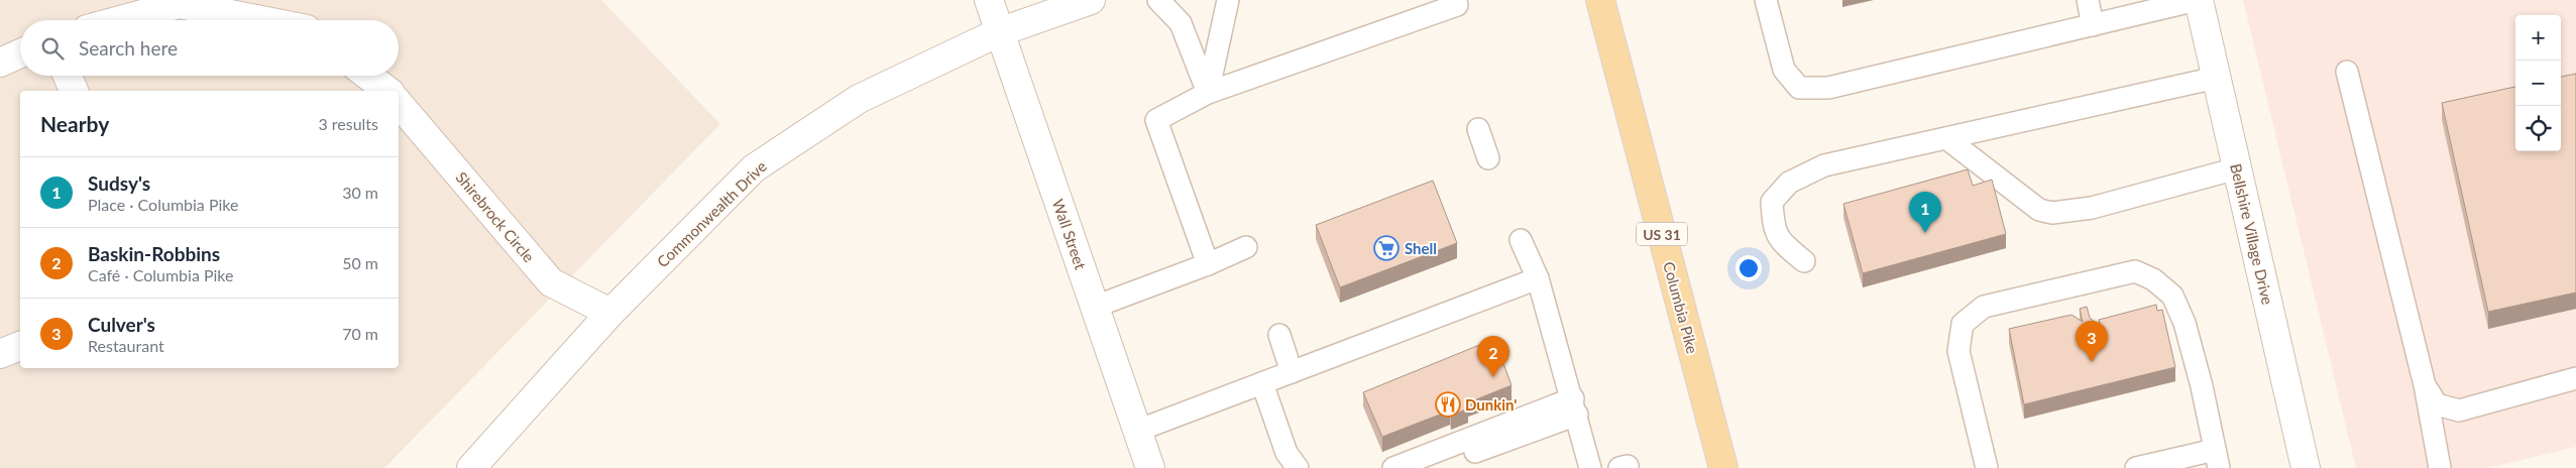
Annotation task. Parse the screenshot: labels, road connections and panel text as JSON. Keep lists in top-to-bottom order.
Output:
{
  "streets": {
    "main road": ["US 31", "Columbia Pike"],
    "street": [
      "Commonwealth Drive",
      "Shirebrock Circle",
      "Wall Street",
      "Bellshire Village Drive"
    ]
  },
  "crossings": [
    ["Commonwealth Drive", "Shirebrock Circle"],
    ["Commonwealth Drive", "Wall Street"]
  ],
  "places": {
    "supermarket": ["Shell"],
    "restaurant": ["Dunkin'"]
  },
  "page": {
    "map_buttons": ["+", "−"],
    "search": "Search here",
    "heading": ["Nearby", "3 results"],
    "list": [
      {
        "mark": "1",
        "name": "Sudsy's",
        "note": "Place · Columbia Pike",
        "value": "30 m"
      },
      {
        "mark": "2",
        "name": "Baskin-Robbins",
        "note": "Café · Columbia Pike",
        "value": "50 m"
      },
      {
        "mark": "3",
        "name": "Culver's",
        "note": "Restaurant",
        "value": "70 m"
      }
    ],
    "pins": ["1", "3", "2"]
  }
}
